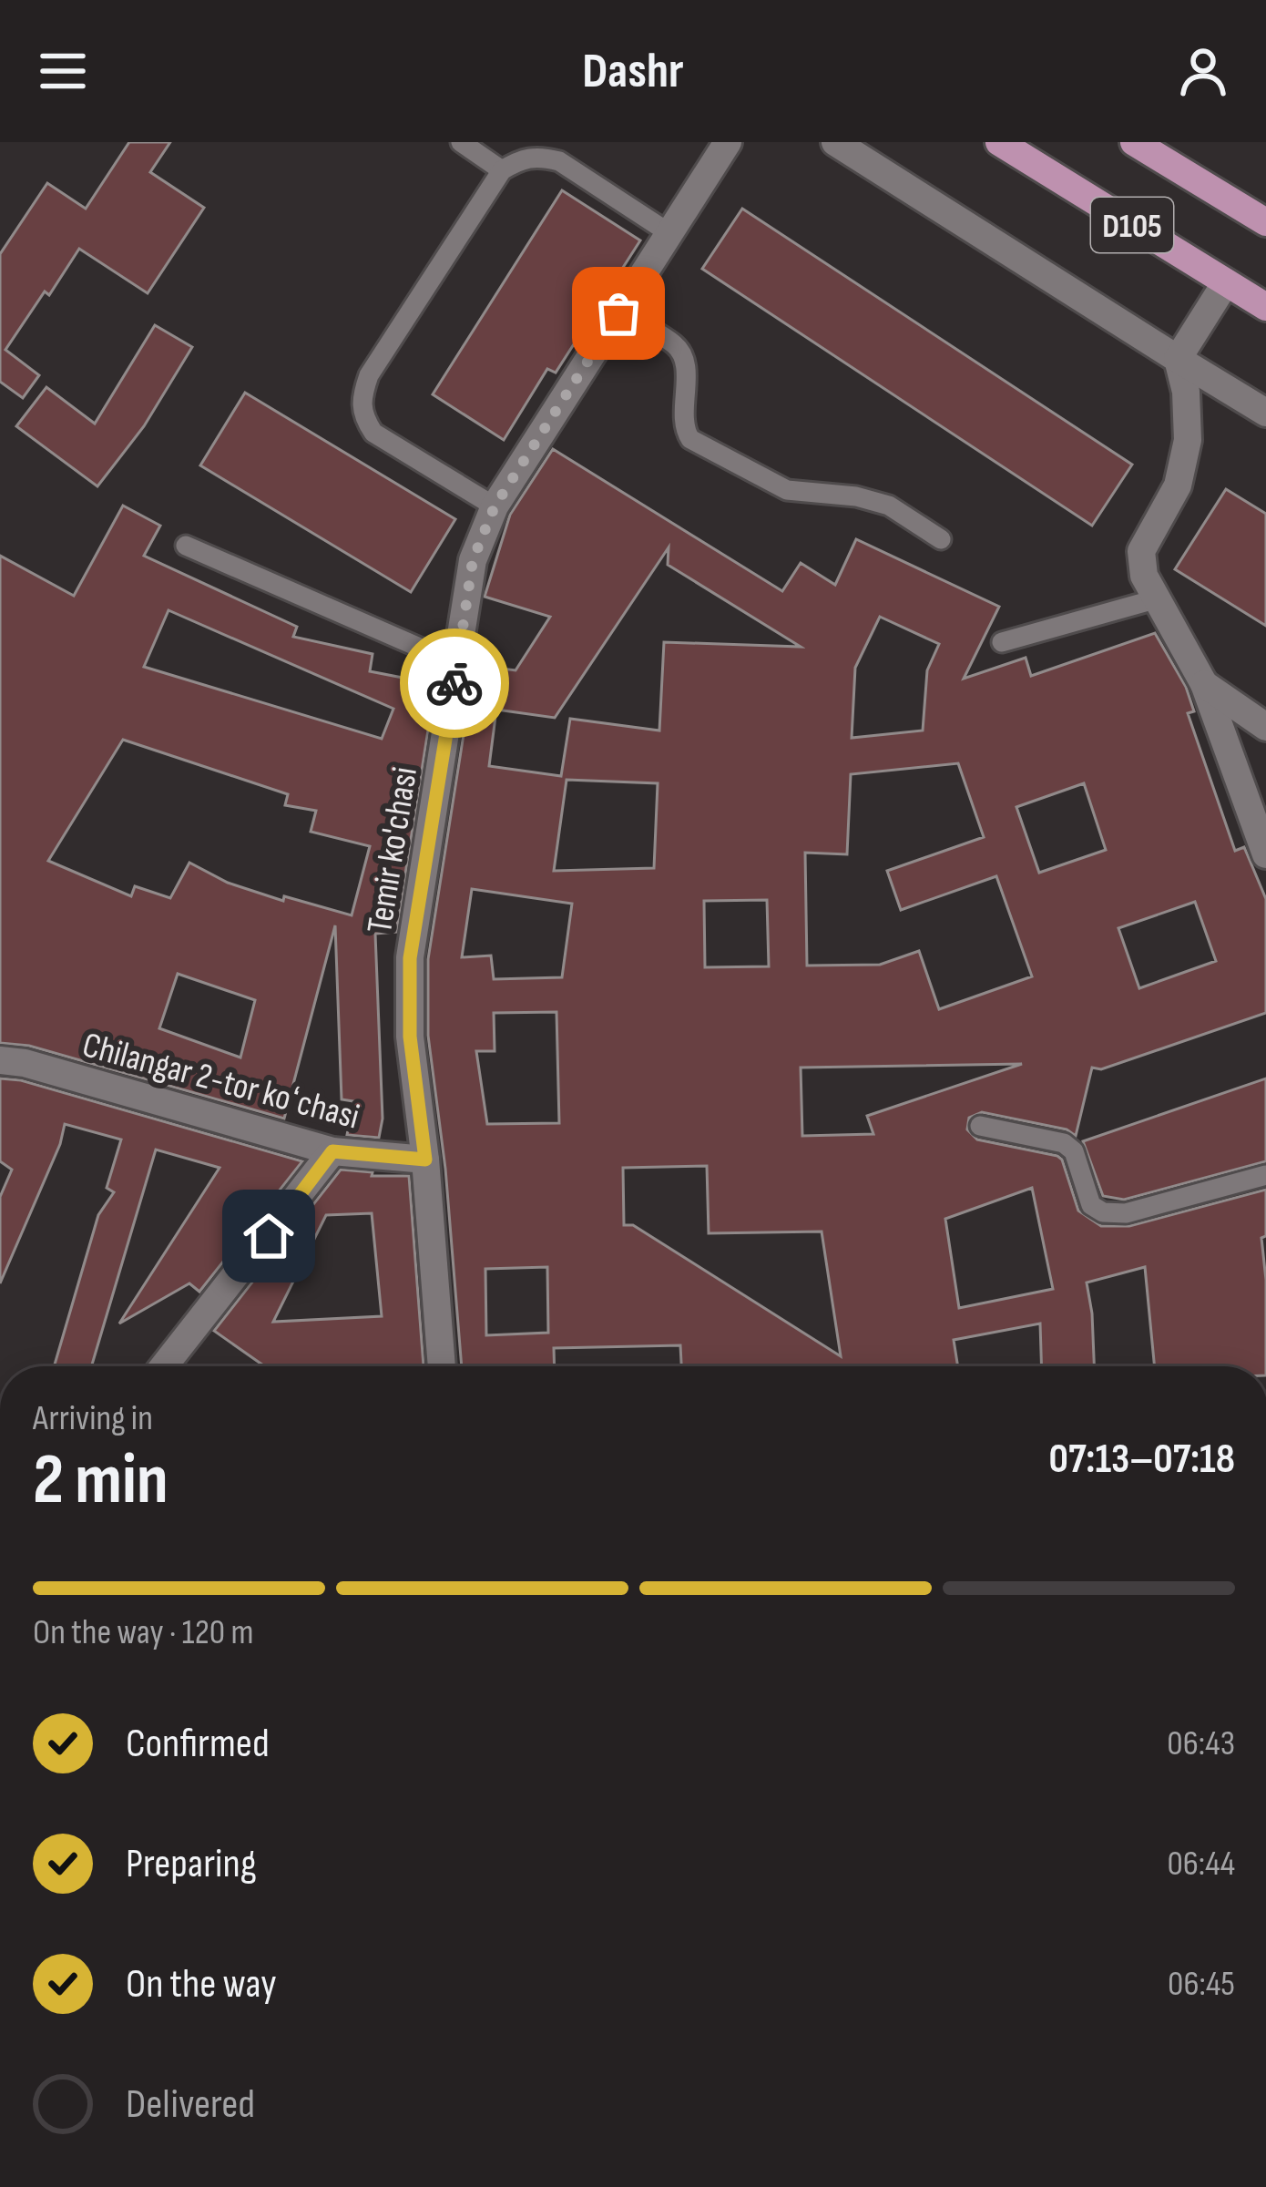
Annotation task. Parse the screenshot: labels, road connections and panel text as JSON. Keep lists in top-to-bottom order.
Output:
{
  "streets": {
    "main road": ["D105"],
    "street": ["Temir ko'chasi", "Chilangar 2-tor koʻchasi"]
  },
  "crossings": [
    ["Temir ko'chasi", "Chilangar 2-tor koʻchasi"]
  ],
  "page": {
    "header": "Dashr",
    "heading": ["2 min", "Arriving in", "07:13–07:18"],
    "bar": "On the way · 120 m",
    "list": [
      ["Confirmed", "06:43"],
      ["Preparing", "06:44"],
      ["On the way", "06:45"],
      "Delivered"
    ]
  }
}
